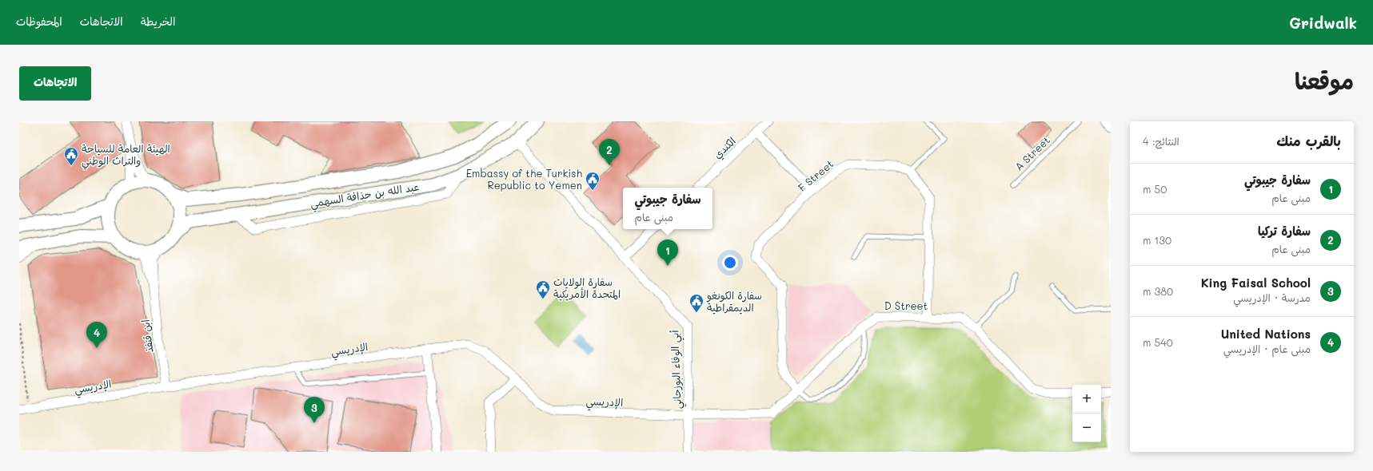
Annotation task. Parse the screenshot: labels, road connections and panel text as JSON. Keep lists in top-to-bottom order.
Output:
{
  "streets": {
    "street": [
      "الكندي",
      "F Street",
      "عبد الله بن حذافة السهمي",
      "D Street",
      "ابن قنفذ",
      "الإدريسي",
      "أبي الوفاء البوزجاني"
    ],
    "lane": ["A Street"]
  },
  "crossings": [
    ["F Street", "D Street"],
    ["عبد الله بن حذافة السهمي", "أبي الوفاء البوزجاني"],
    ["D Street", "الإدريسي"],
    ["D Street", "أبي الوفاء البوزجاني"],
    ["ابن قنفذ", "الإدريسي"],
    ["الإدريسي", "أبي الوفاء البوزجاني"]
  ],
  "places": {
    "public building": [
      "الهيئة العامة للسياحة والتراث الوطني",
      "Embassy of the Turkish Republic to Yemen",
      "سفارة الولايات المتحدة الأمريكية",
      "سفارة الكونغو الديمقراطية"
    ]
  },
  "page": {
    "header": "Gridwalk",
    "nav": ["الخريطة", "الاتجاهات", "المحفوظات"],
    "title": "موقعنا",
    "buttons": "الاتجاهات",
    "heading": ["بالقرب منك", "النتائج: 4"],
    "pins": [
      "2",
      "1",
      "4",
      "3"
    ],
    "list": [
      {
        "mark": "1",
        "name": "سفارة جيبوتي",
        "note": "مبنى عام",
        "value": "50 m"
      },
      {
        "mark": "2",
        "name": "سفارة تركيا",
        "note": "مبنى عام",
        "value": "130 m"
      },
      {
        "mark": "3",
        "name": "King Faisal School",
        "note": "مدرسة · الإدريسي",
        "value": "380 m"
      },
      {
        "mark": "4",
        "name": "United Nations",
        "note": "مبنى عام · الإدريسي",
        "value": "540 m"
      }
    ],
    "popup": ["سفارة جيبوتي", "مبنى عام"],
    "map_buttons": ["+", "−"]
  }
}
